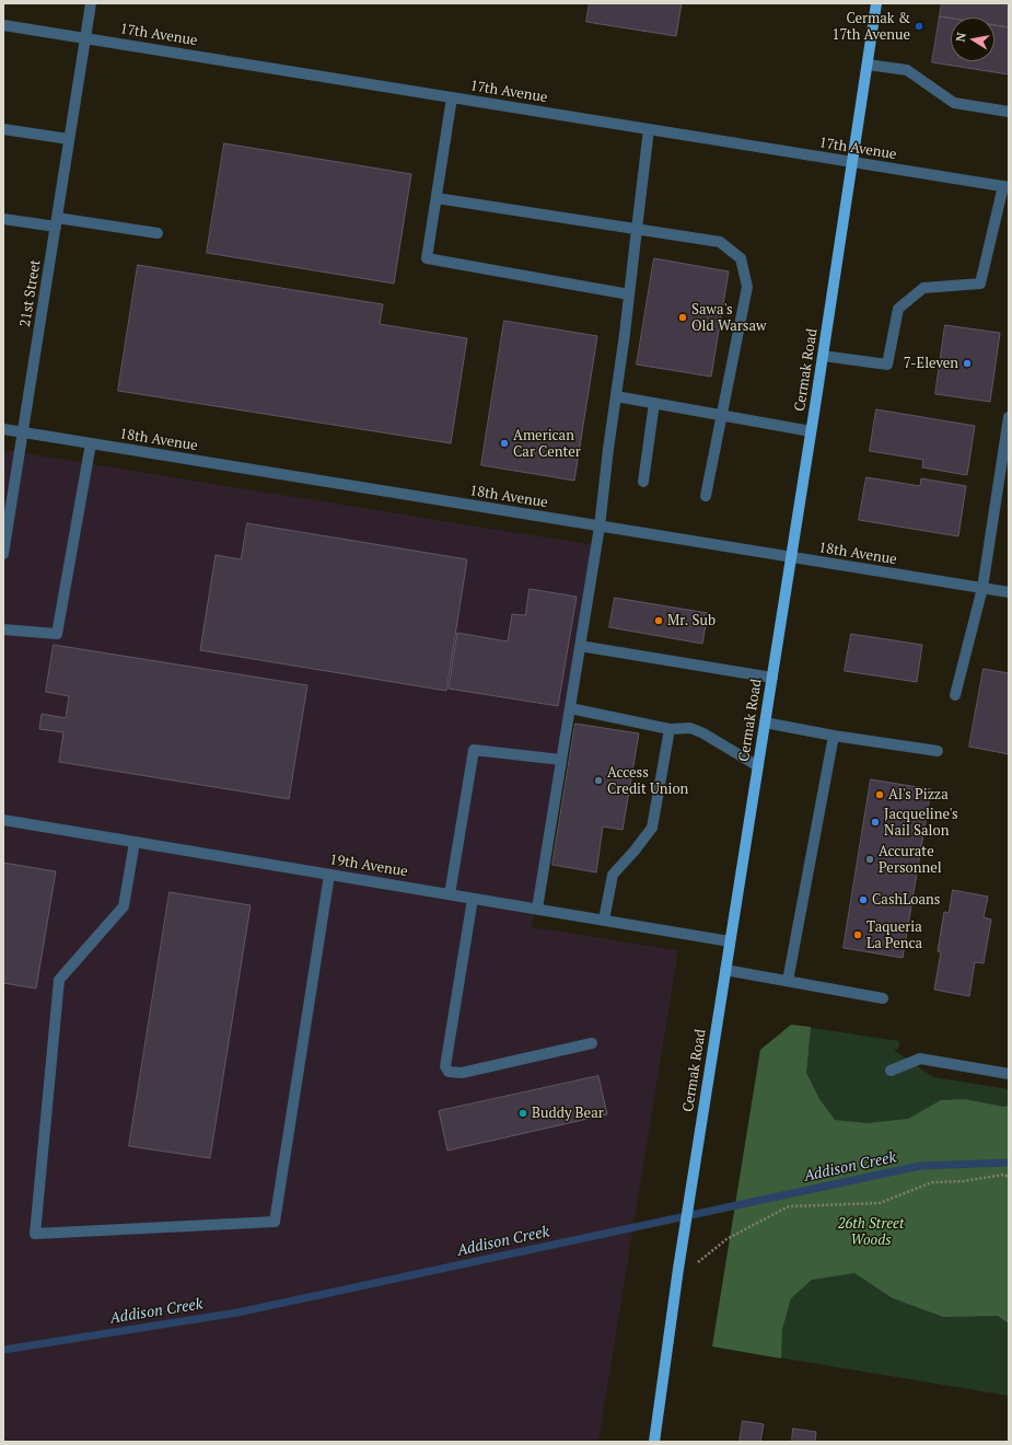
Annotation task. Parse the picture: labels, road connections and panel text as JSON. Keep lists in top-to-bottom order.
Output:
{
  "streets": {
    "main road": ["Cermak Road"],
    "street": [
      "17th Avenue",
      "21st Street",
      "18th Avenue",
      "19th Avenue"
    ]
  },
  "crossings": [
    ["17th Avenue", "21st Street"],
    ["17th Avenue", "Cermak Road"],
    ["21st Street", "18th Avenue"],
    ["Cermak Road", "18th Avenue"],
    ["Cermak Road", "19th Avenue"]
  ],
  "water": ["Addison Creek"],
  "parks": ["26th Street Woods"],
  "places": [
    "Cermak & 17th Avenue",
    "Sawa's Old Warsaw",
    "7-Eleven",
    "American Car Center",
    "Mr. Sub",
    "Access Credit Union",
    "Al's Pizza",
    "Jacqueline's Nail Salon",
    "Accurate Personnel",
    "CashLoans",
    "Taqueria La Penca",
    "Buddy Bear"
  ],
  "north": "left"
}
